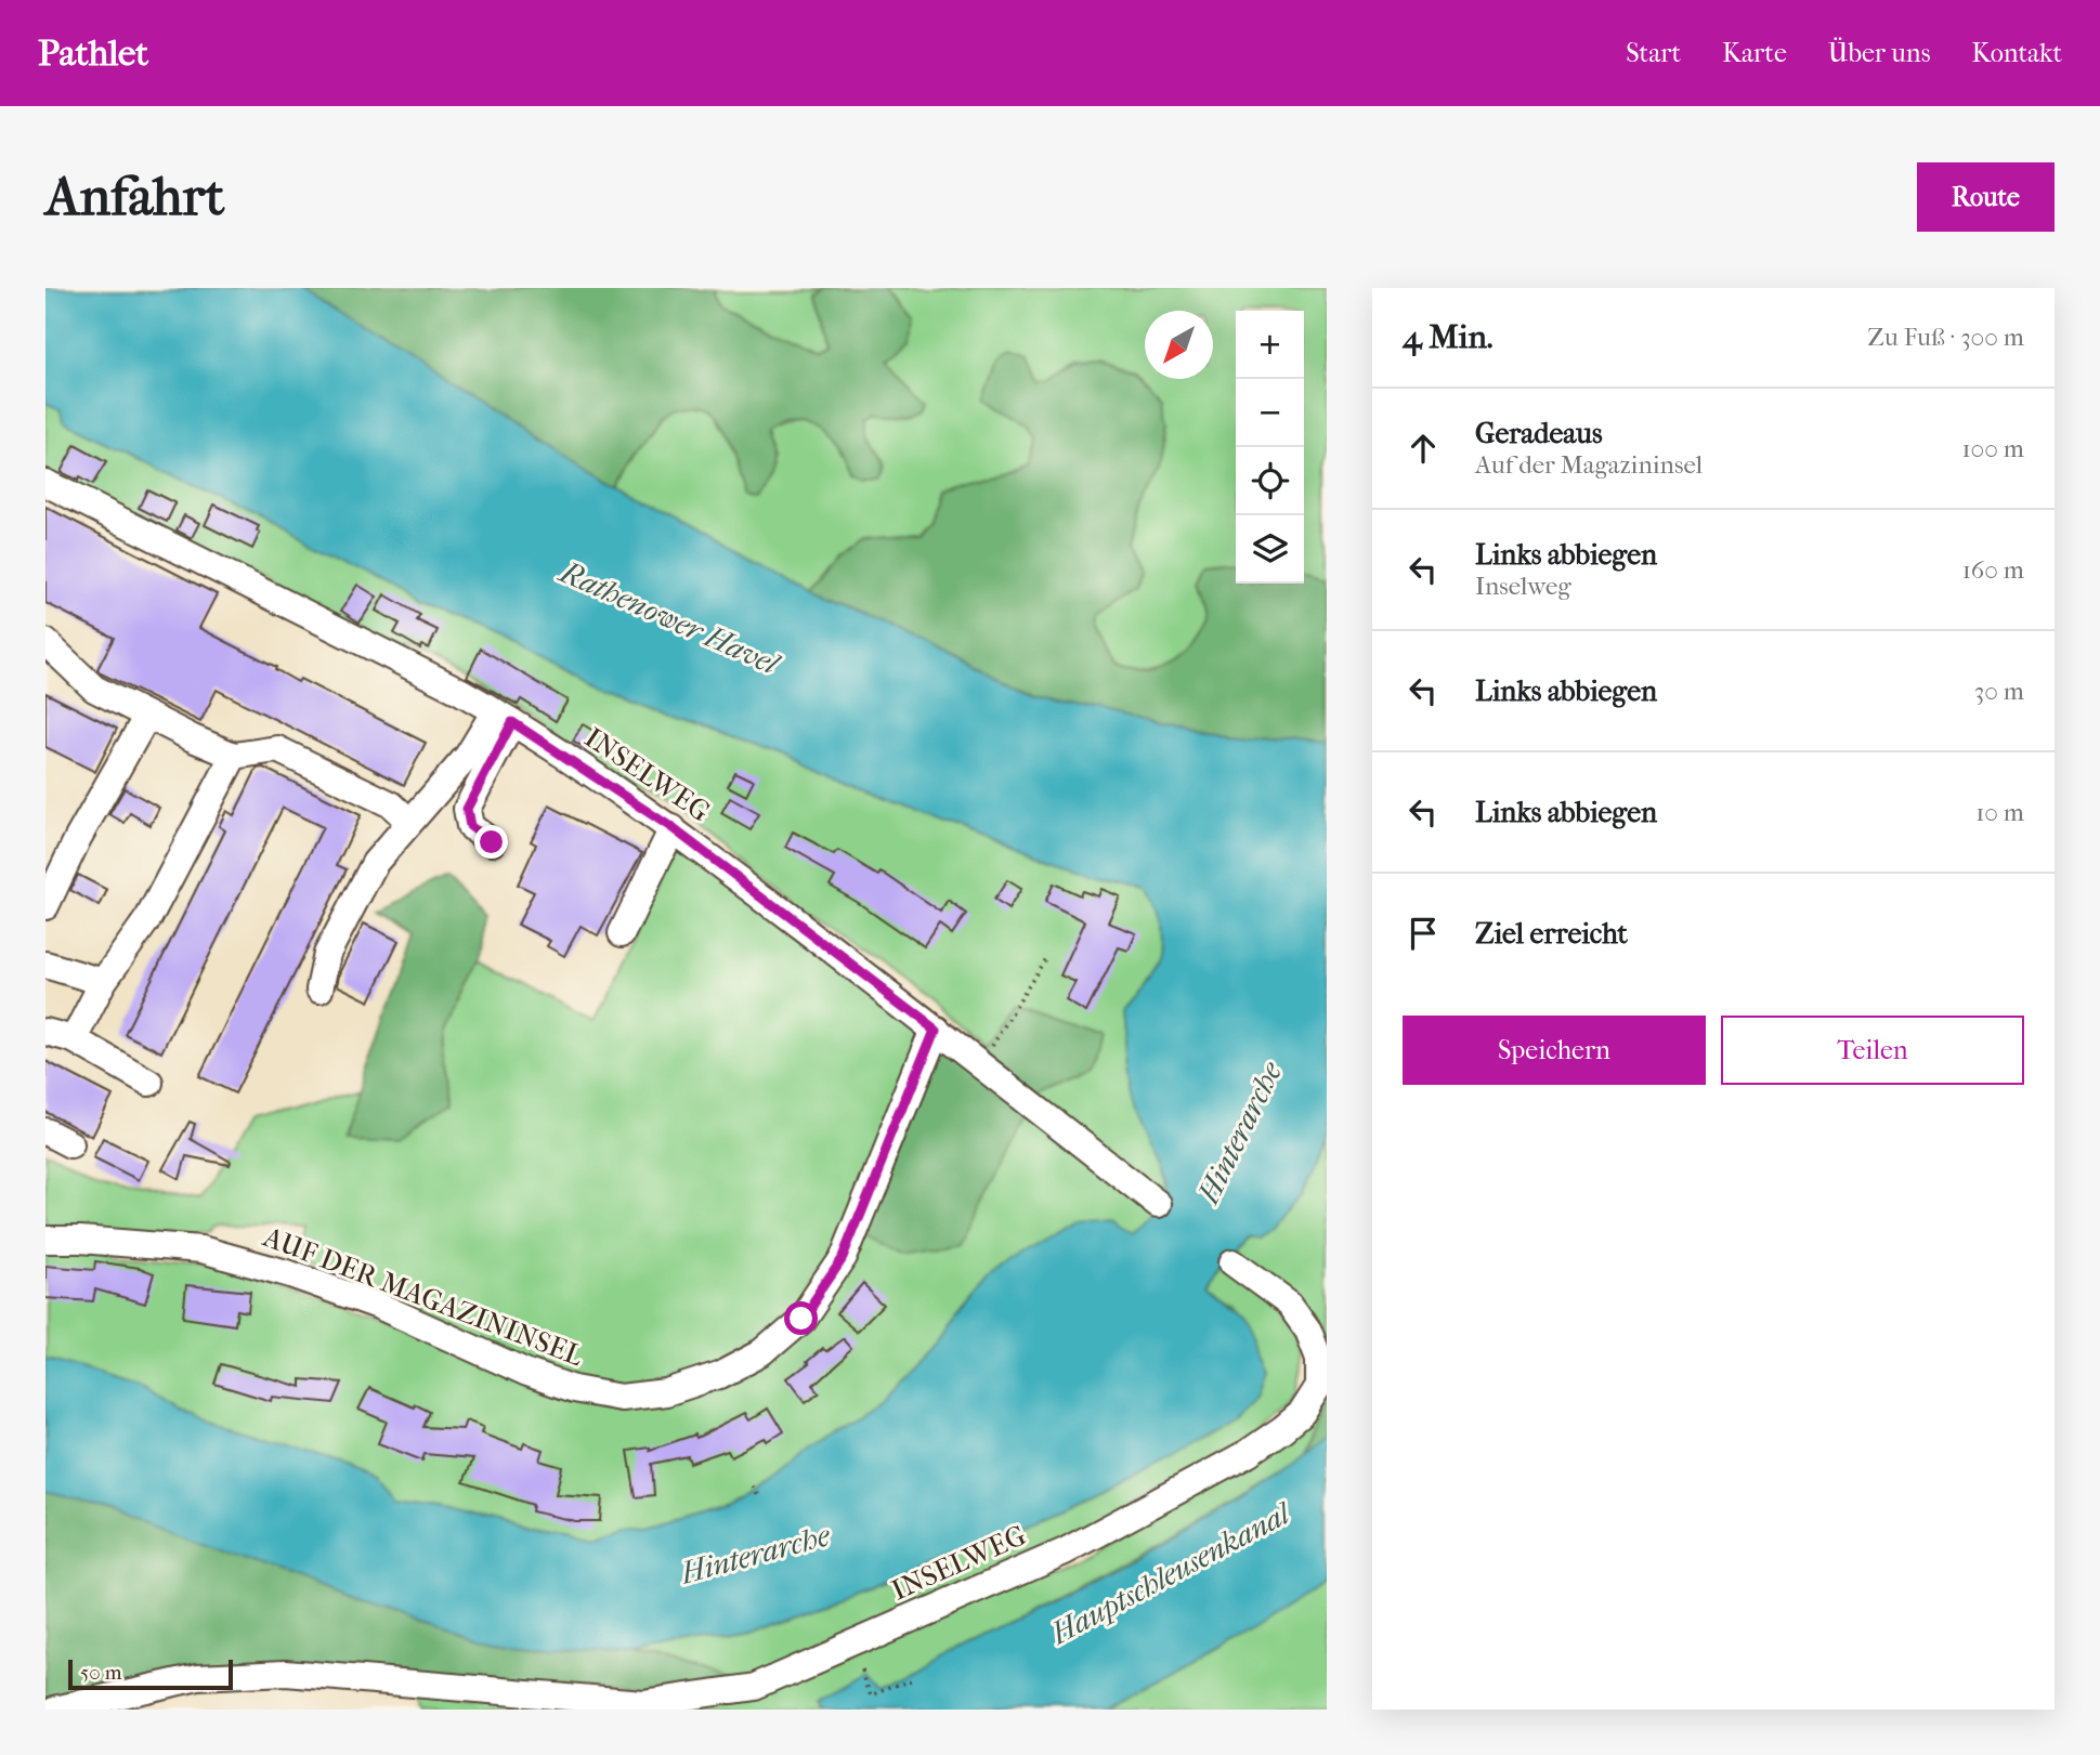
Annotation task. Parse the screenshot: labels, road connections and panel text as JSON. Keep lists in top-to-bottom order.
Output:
{
  "streets": {
    "street": ["INSELWEG", "AUF DER MAGAZININSEL"]
  },
  "crossings": [
    ["INSELWEG", "AUF DER MAGAZININSEL"]
  ],
  "water": ["Rathenower Havel", "Hinterarche", "Hauptschleusenkanal"],
  "scale_bar": "50 m",
  "north": "bottom left",
  "page": {
    "header": "Pathlet",
    "nav": [
      "Start",
      "Karte",
      "Über uns",
      "Kontakt"
    ],
    "buttons": [
      "Route",
      ["Speichern", "Teilen"]
    ],
    "title": "Anfahrt",
    "heading": ["4 Min.", "Zu Fuß · 300 m"],
    "map_buttons": ["+", "−"],
    "list": [
      ["Geradeaus", "Auf der Magazininsel", "100 m"],
      ["Links abbiegen", "Inselweg", "160 m"],
      ["Links abbiegen", "30 m"],
      ["Links abbiegen", "10 m"],
      "Ziel erreicht"
    ],
    "scale": "50 m"
  }
}
